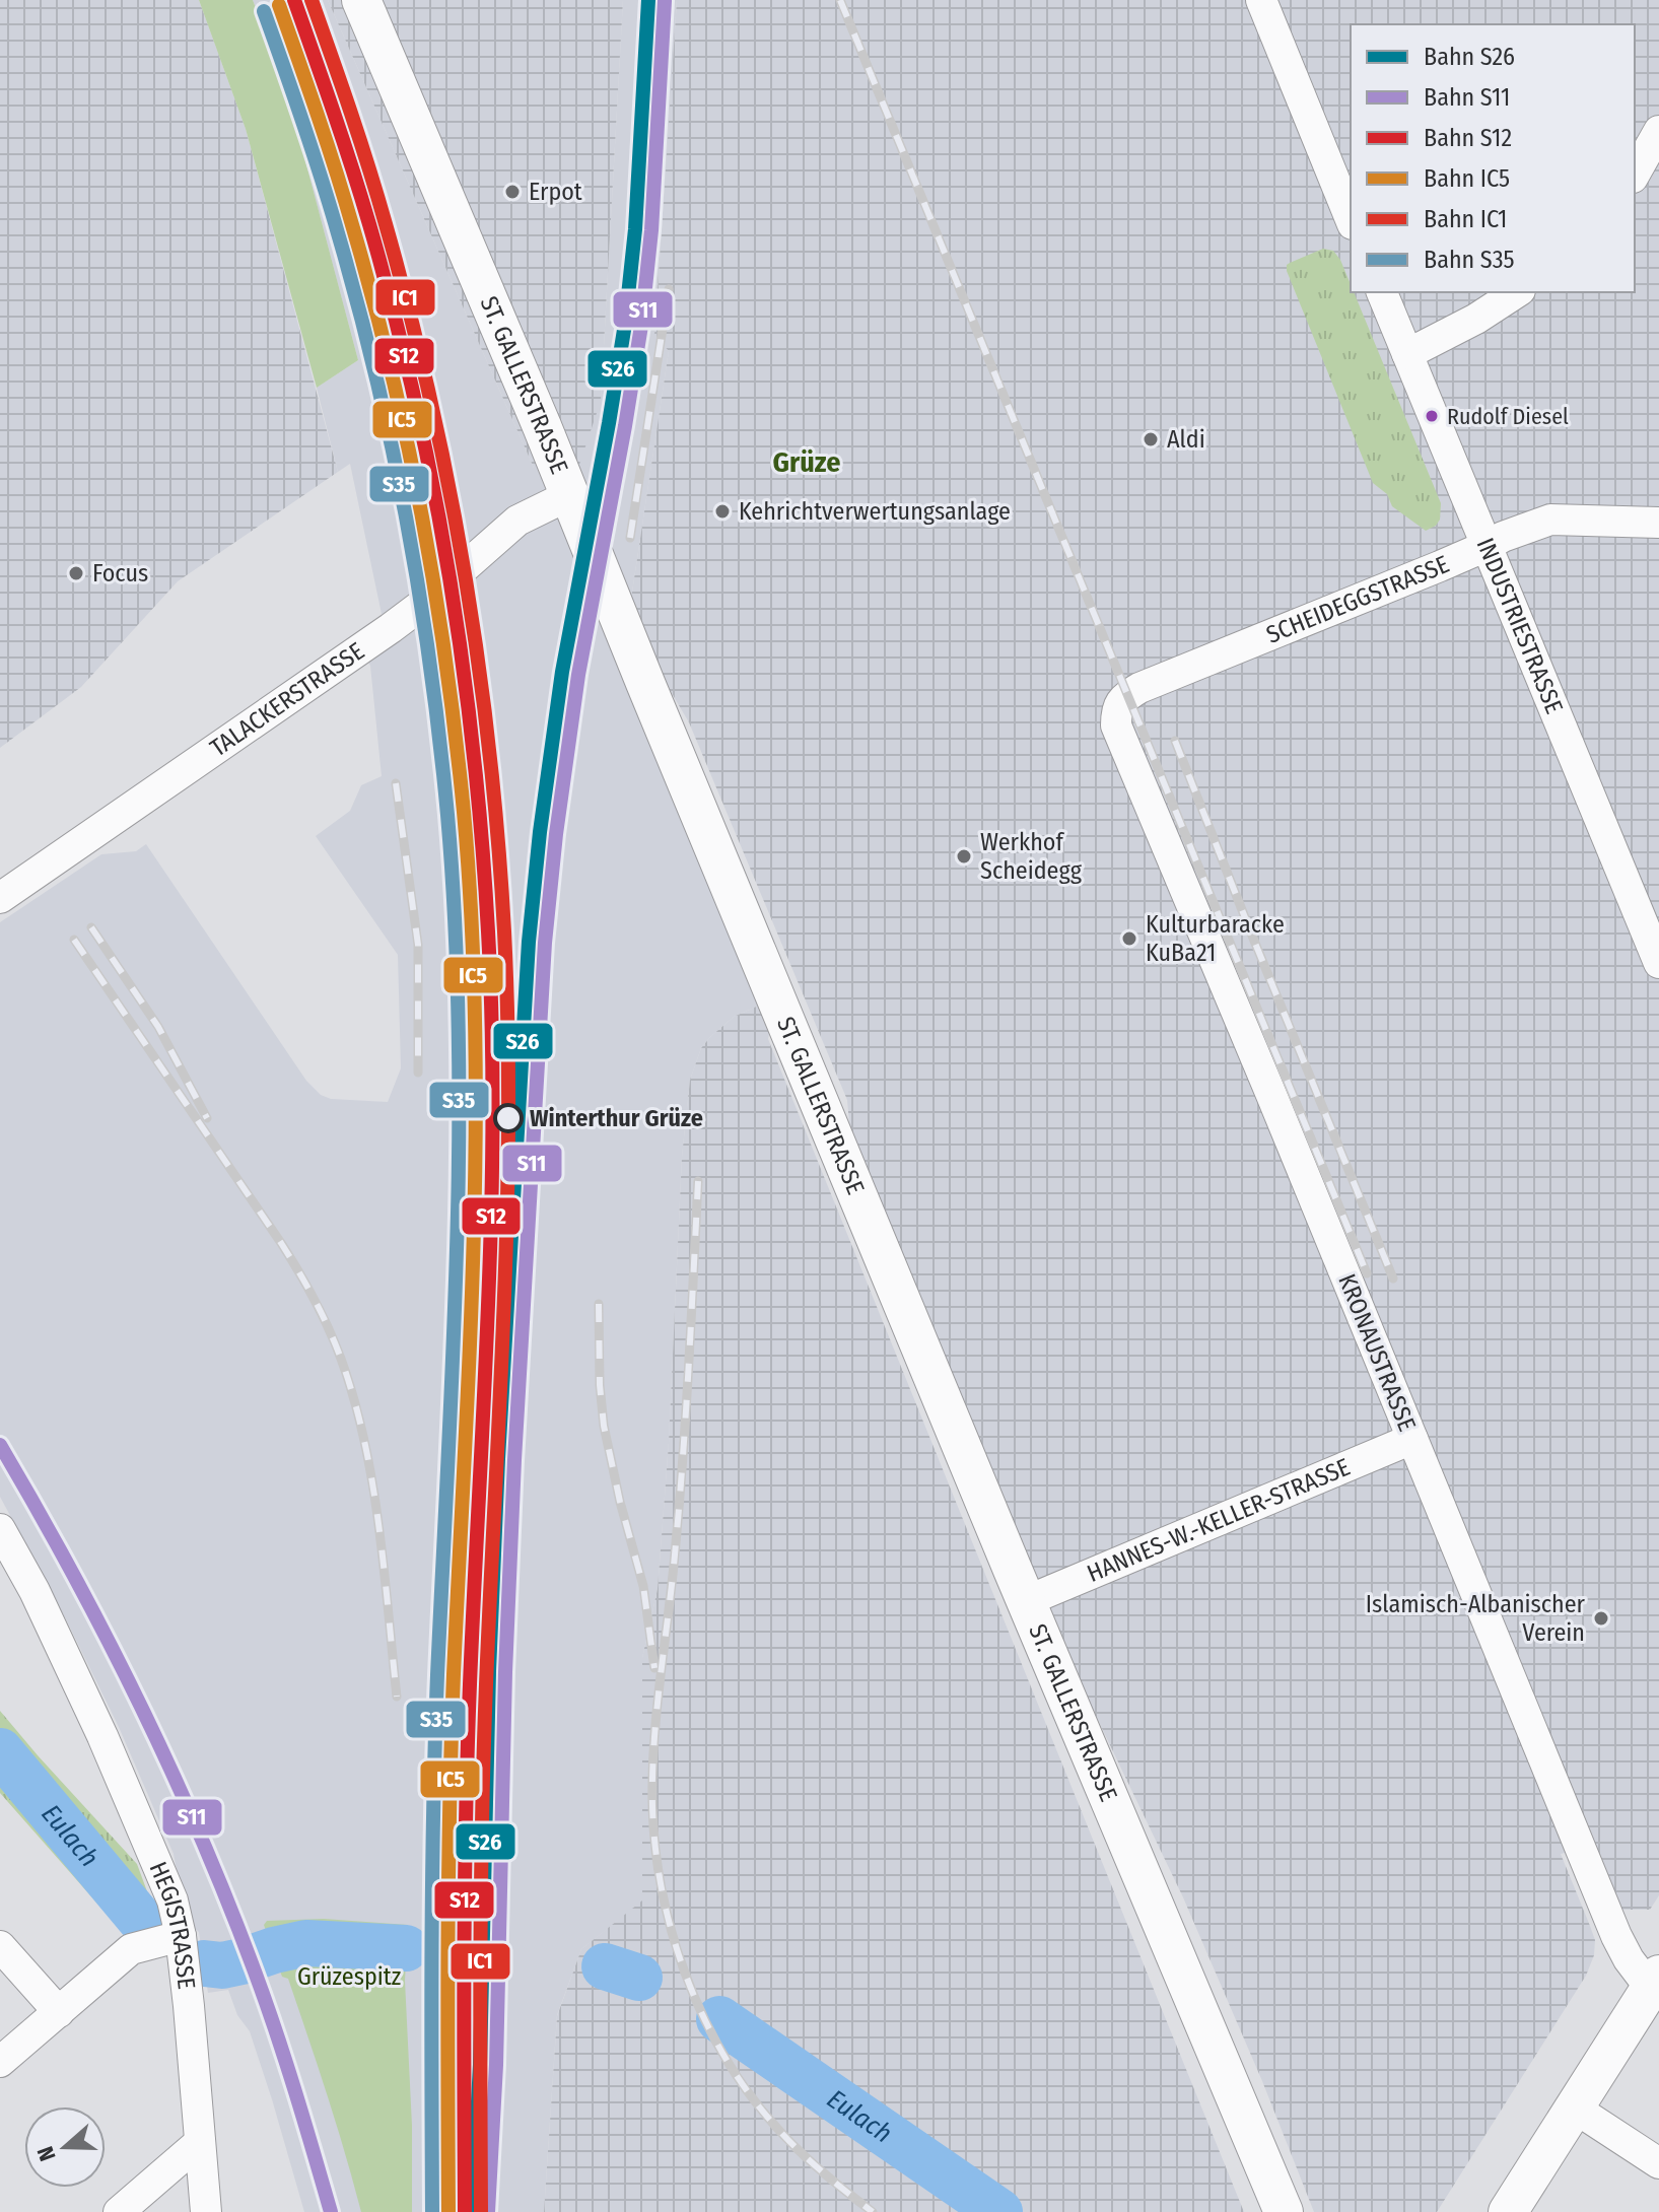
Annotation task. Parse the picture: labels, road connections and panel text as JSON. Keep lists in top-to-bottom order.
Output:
{
  "streets": {
    "main road": ["ST. GALLERSTRASSE"],
    "street": [
      "SCHEIDEGGSTRASSE",
      "INDUSTRIESTRASSE",
      "TALACKERSTRASSE",
      "KRONAUSTRASSE",
      "HANNES-W.-KELLER-STRASSE",
      "HEGISTRASSE"
    ]
  },
  "crossings": [
    ["ST. GALLERSTRASSE", "TALACKERSTRASSE"],
    ["ST. GALLERSTRASSE", "HANNES-W.-KELLER-STRASSE"],
    ["SCHEIDEGGSTRASSE", "INDUSTRIESTRASSE"],
    ["SCHEIDEGGSTRASSE", "KRONAUSTRASSE"],
    ["KRONAUSTRASSE", "HANNES-W.-KELLER-STRASSE"]
  ],
  "districts": ["Grüze"],
  "water": ["Eulach"],
  "parks": ["Grüzespitz"],
  "places": [
    "Erpot",
    "Rudolf Diesel",
    "Aldi",
    "Kehrichtverwertungsanlage",
    "Focus",
    "Werkhof Scheidegg",
    "Kulturbaracke KuBa21",
    "Winterthur Grüze",
    "Islamisch-Albanischer Verein"
  ],
  "lines": [
    "rail line S26",
    "rail line S12",
    "rail line IC1",
    "rail line S11",
    "rail line IC5",
    "rail line S35"
  ],
  "legend": [
    "Bahn S26",
    "Bahn S11",
    "Bahn S12",
    "Bahn IC5",
    "Bahn IC1",
    "Bahn S35"
  ],
  "north": "left"
}
